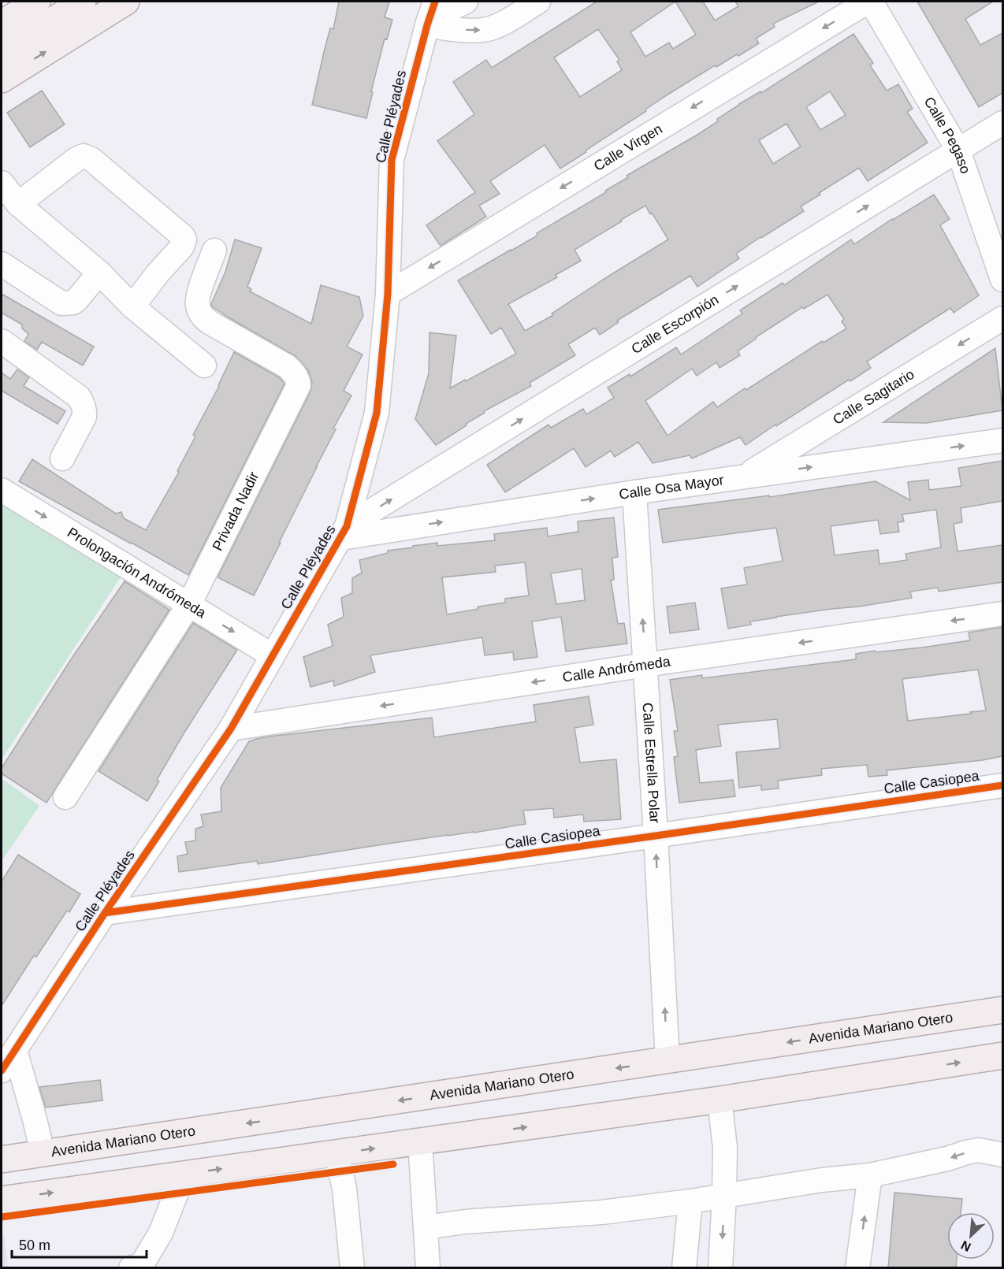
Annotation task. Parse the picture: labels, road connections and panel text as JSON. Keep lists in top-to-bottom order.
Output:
{
  "streets": {
    "main road": ["Avenida Mariano Otero"],
    "street": [
      "Calle Pléyades",
      "Calle Pegaso",
      "Calle Virgen",
      "Calle Escorpión",
      "Calle Sagitario",
      "Calle Osa Mayor",
      "Privada Nadir",
      "Prolongación Andrómeda",
      "Calle Andrómeda",
      "Calle Estrella Polar",
      "Calle Casiopea"
    ]
  },
  "crossings": [
    ["Calle Pléyades", "Calle Virgen"],
    ["Calle Pléyades", "Calle Escorpión"],
    ["Calle Pléyades", "Calle Osa Mayor"],
    ["Calle Pléyades", "Prolongación Andrómeda"],
    ["Calle Pléyades", "Calle Andrómeda"],
    ["Calle Pléyades", "Calle Casiopea"],
    ["Calle Pegaso", "Calle Virgen"],
    ["Calle Pegaso", "Calle Escorpión"],
    ["Calle Escorpión", "Calle Osa Mayor"],
    ["Calle Sagitario", "Calle Osa Mayor"],
    ["Calle Osa Mayor", "Calle Estrella Polar"],
    ["Privada Nadir", "Prolongación Andrómeda"],
    ["Calle Andrómeda", "Calle Estrella Polar"],
    ["Calle Estrella Polar", "Calle Casiopea"],
    ["Calle Estrella Polar", "Avenida Mariano Otero"]
  ],
  "one_way": [
    "Calle Virgen",
    "Calle Escorpión",
    "Calle Sagitario",
    "Calle Osa Mayor",
    "Prolongación Andrómeda",
    "Calle Andrómeda",
    "Calle Estrella Polar"
  ],
  "scale_bar": "50 m",
  "north": "bottom left"
}
